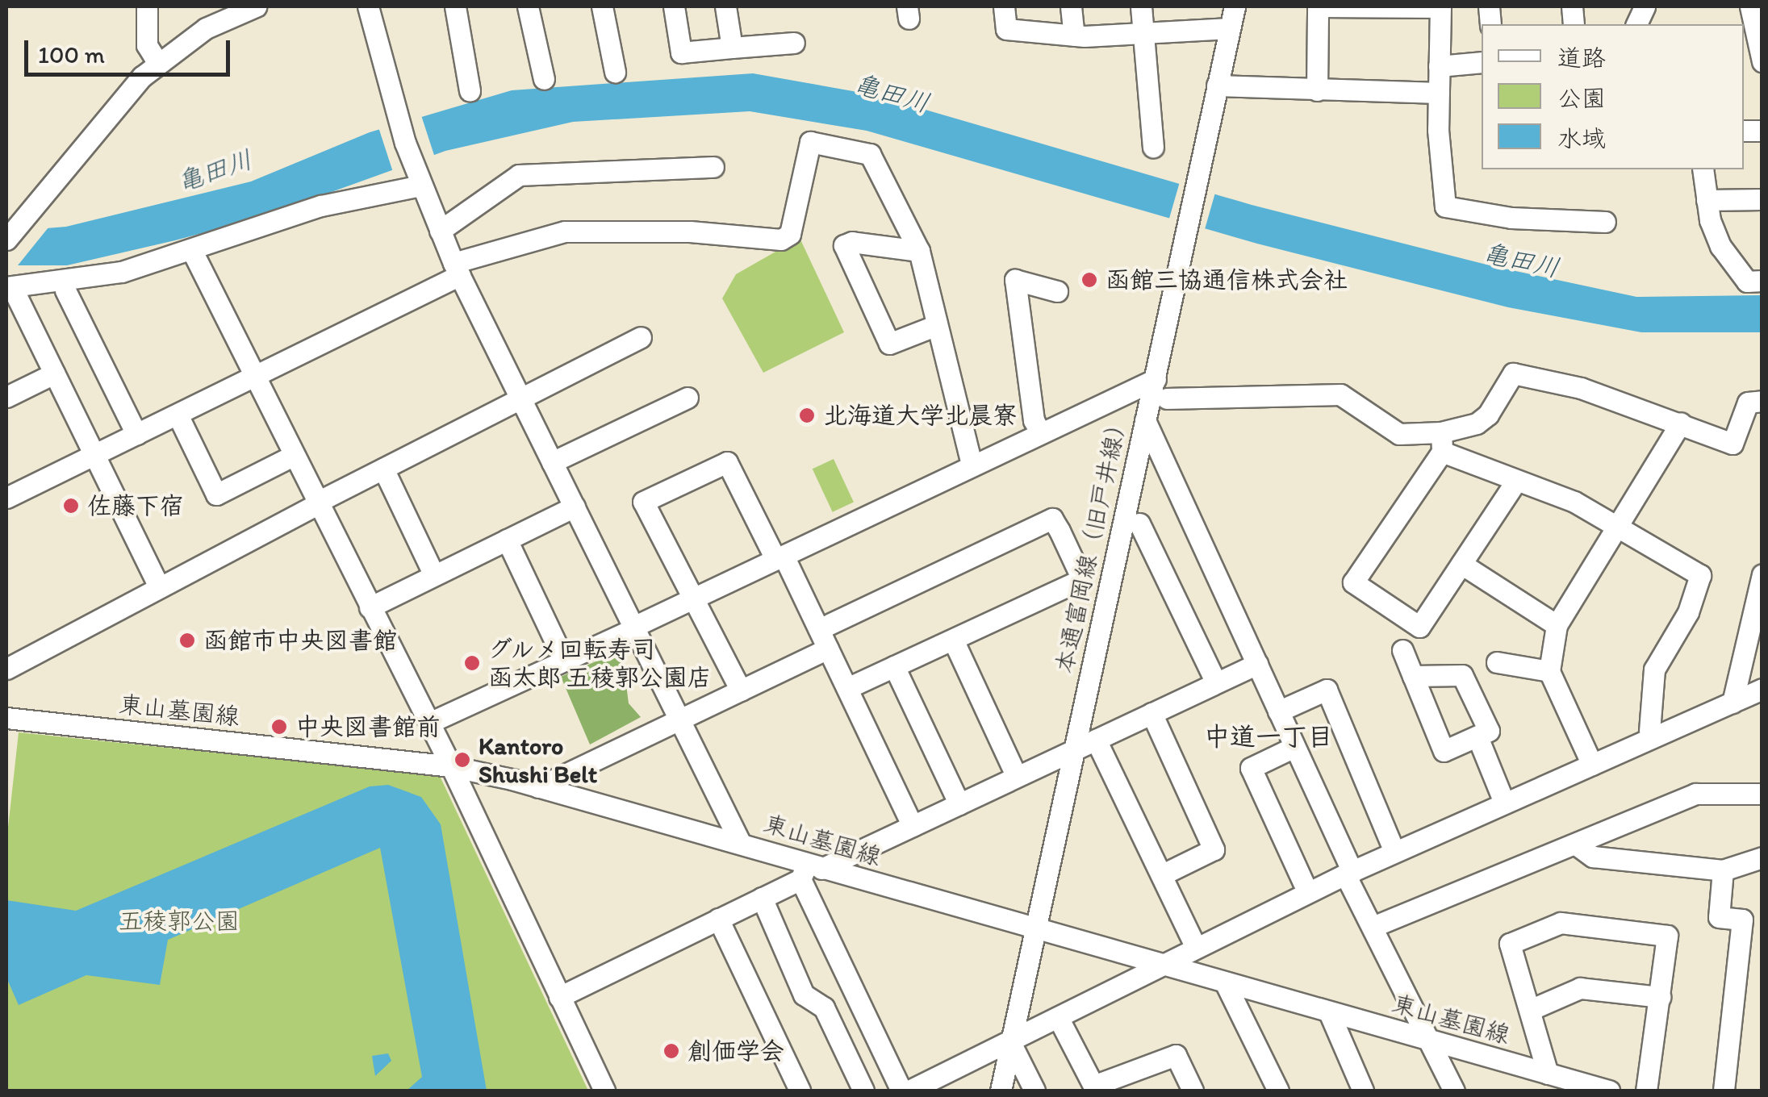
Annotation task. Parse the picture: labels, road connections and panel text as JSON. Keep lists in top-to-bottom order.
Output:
{
  "streets": {
    "street": ["本通富岡線（旧戸井線）", "東山墓園線"]
  },
  "crossings": [
    ["本通富岡線（旧戸井線）", "東山墓園線"]
  ],
  "districts": ["中道一丁目"],
  "water": ["亀田川"],
  "parks": ["五稜郭公園"],
  "places": [
    "函館三協通信株式会社",
    "北海道大学北晨寮",
    "佐藤下宿",
    "函館市中央図書館",
    "グルメ回転寿司 函太郎 五稜郭公園店",
    "中央図書館前",
    "Kantoro Shushi Belt",
    "創価学会"
  ],
  "legend": ["道路", "公園", "水域"],
  "scale_bar": "100 m"
}
